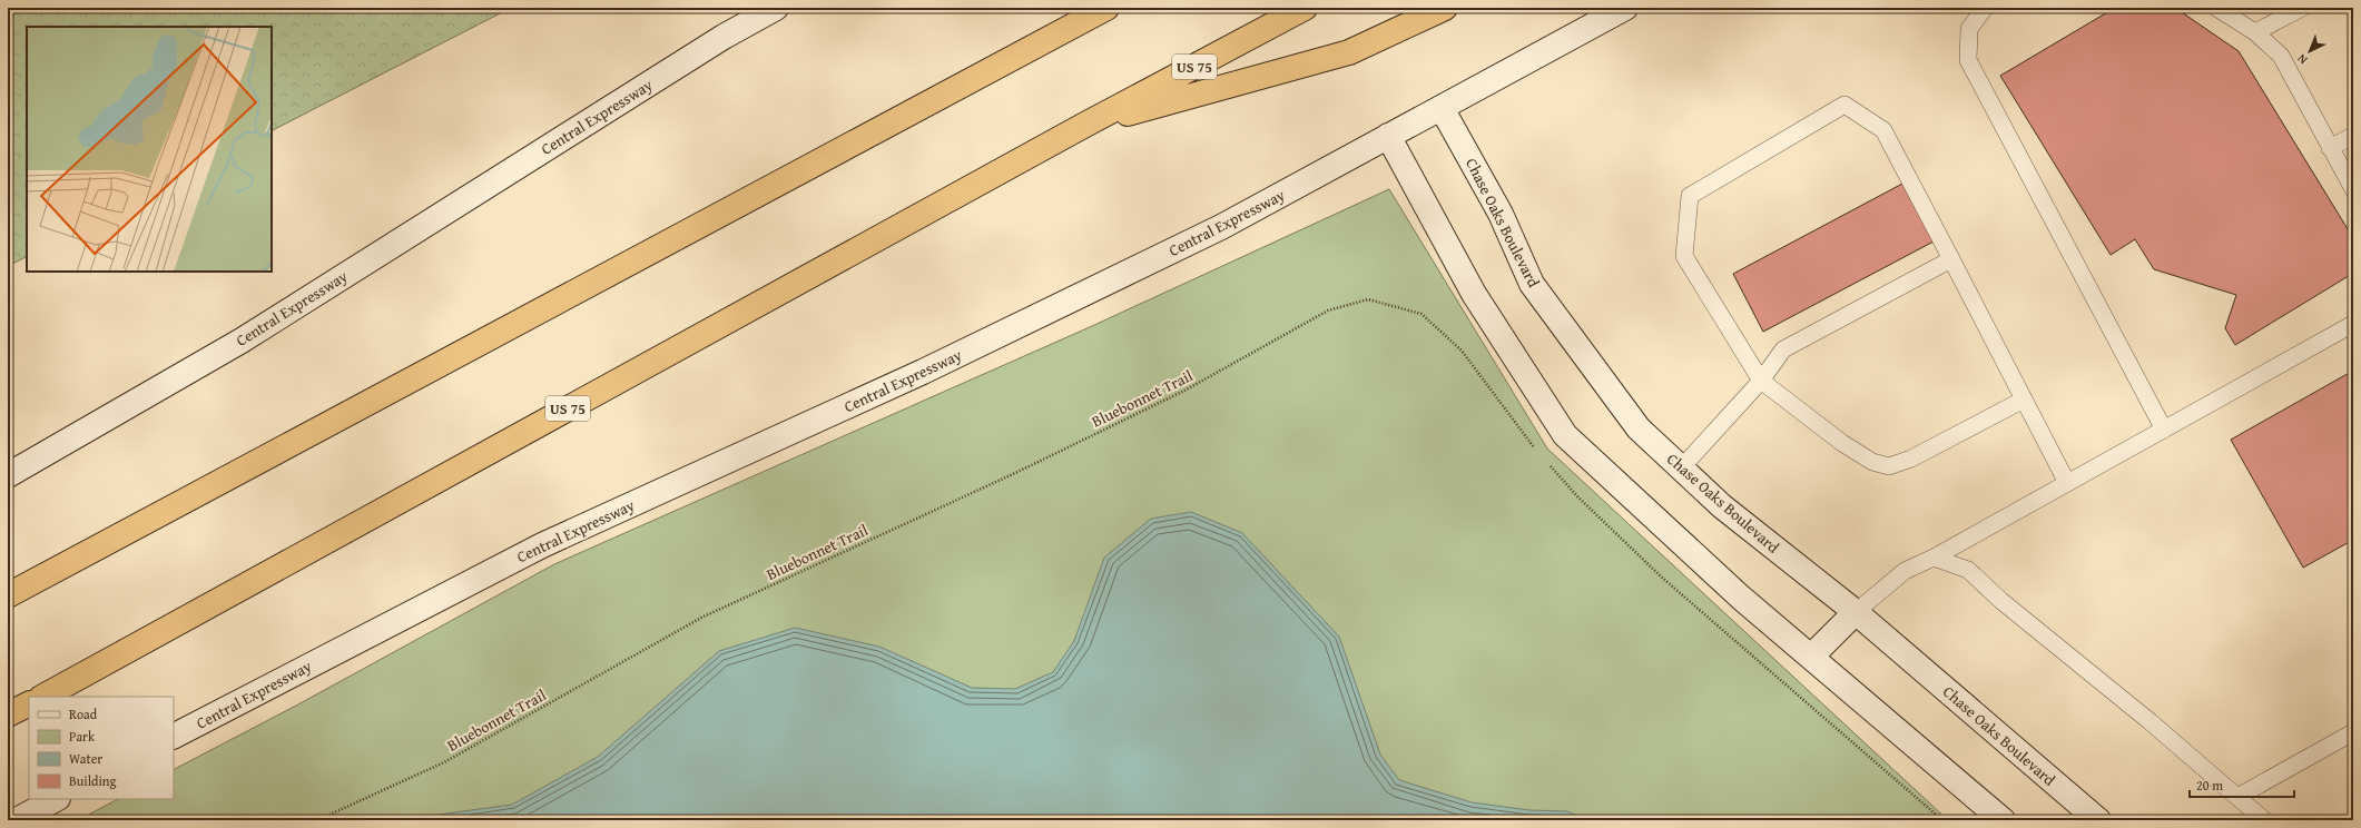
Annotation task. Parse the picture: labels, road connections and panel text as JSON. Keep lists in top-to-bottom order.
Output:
{
  "streets": {
    "highway": ["US 75"],
    "main road": ["Central Expressway", "Chase Oaks Boulevard"],
    "path": ["Bluebonnet Trail"]
  },
  "crossings": [
    ["Central Expressway", "Chase Oaks Boulevard"]
  ],
  "legend": [
    "Road",
    "Park",
    "Water",
    "Building"
  ],
  "scale_bar": "20 m",
  "north": "bottom left"
}
